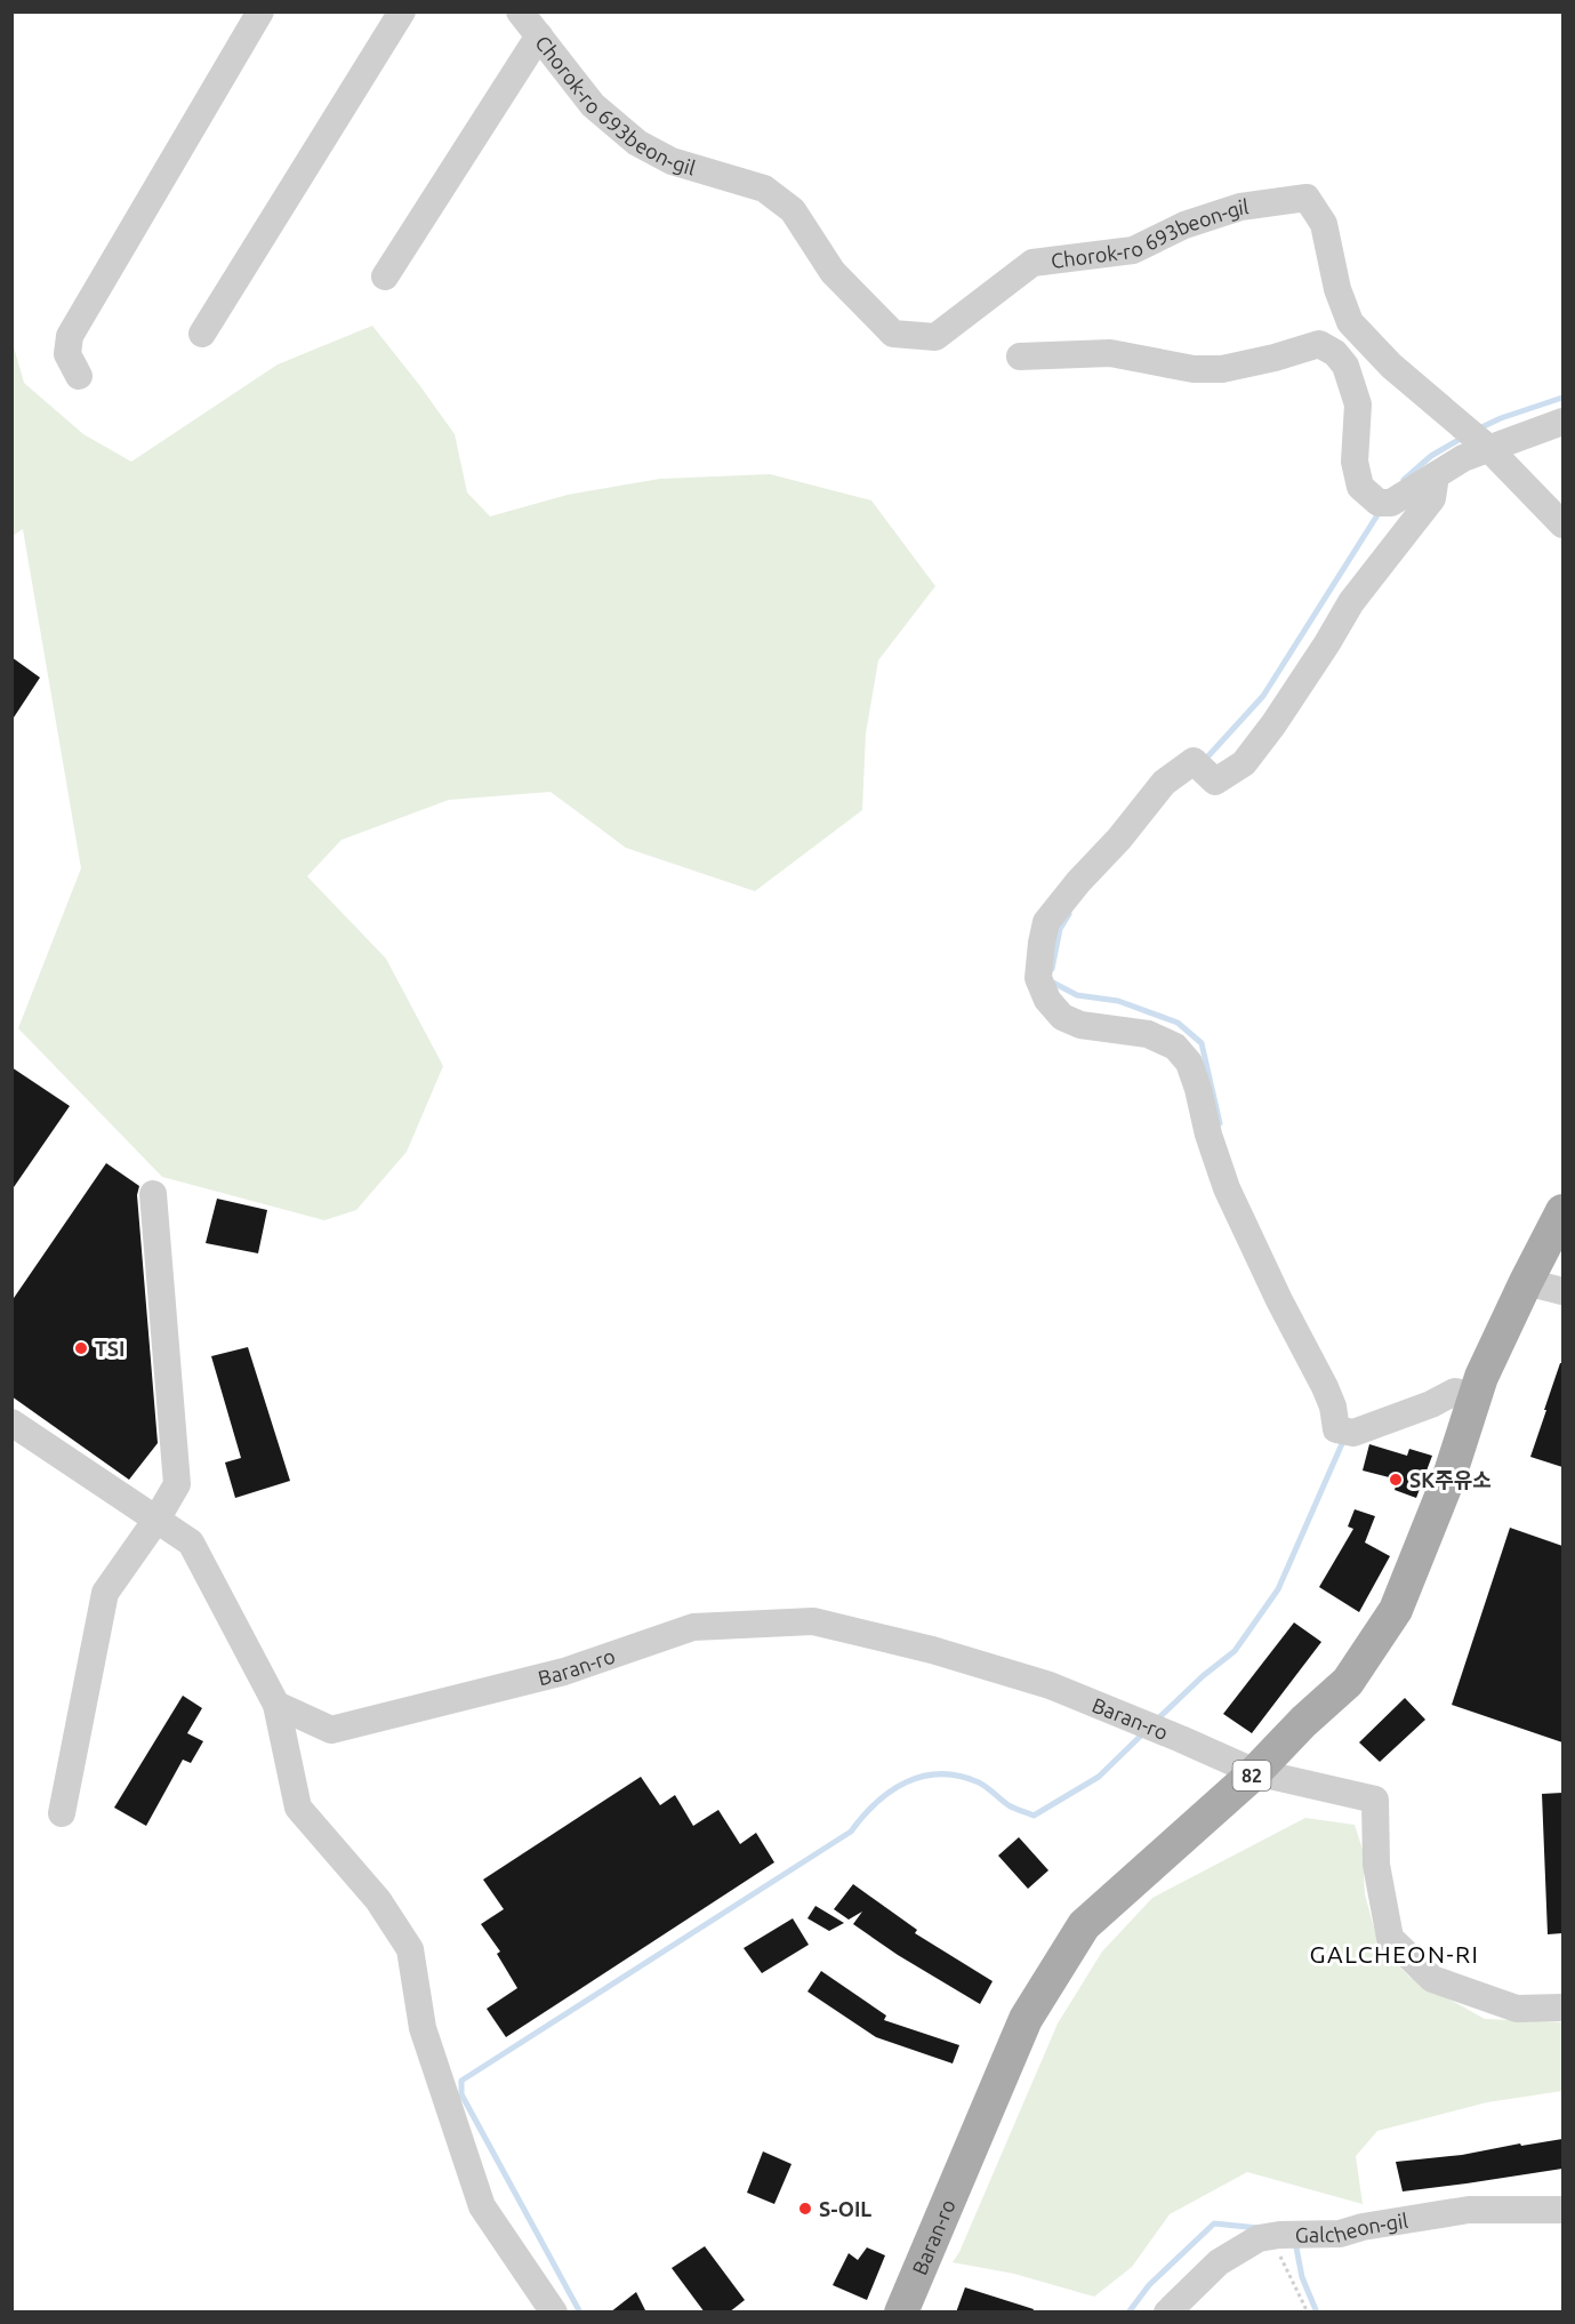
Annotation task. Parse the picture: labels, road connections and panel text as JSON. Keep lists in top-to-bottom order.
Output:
{
  "streets": {
    "main road": ["Baran-ro", "82"],
    "street": ["Chorok-ro 693beon-gil", "Galcheon-gil"]
  },
  "districts": ["GALCHEON-RI"],
  "places": ["TSI", "SK주유소", "S-OIL"]
}
